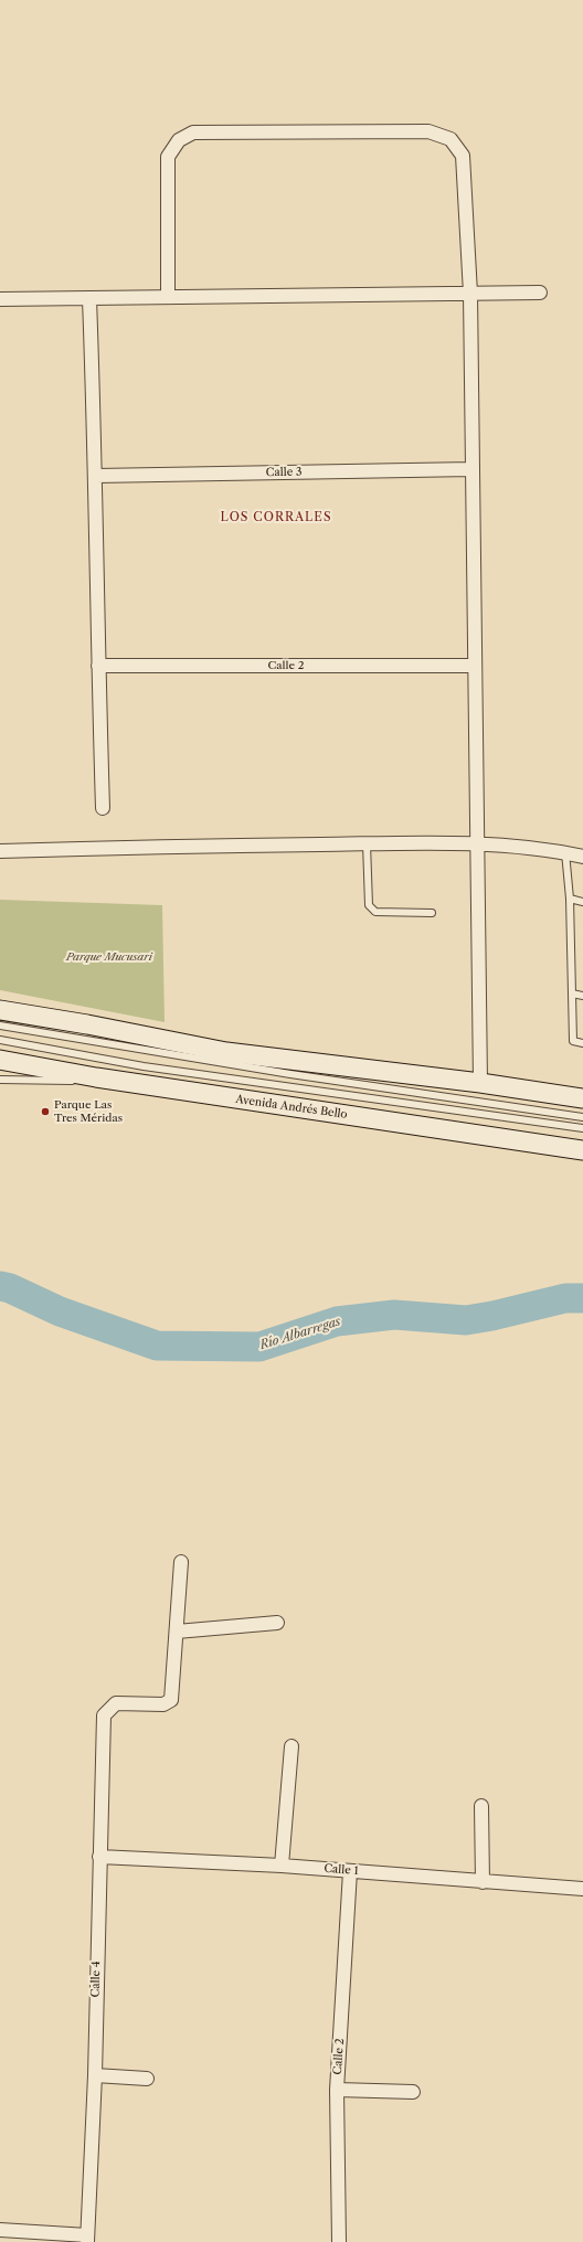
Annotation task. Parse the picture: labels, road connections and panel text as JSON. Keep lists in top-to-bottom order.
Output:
{
  "streets": {
    "street": [
      "Calle 3",
      "Calle 2",
      "Avenida Andrés Bello",
      "Calle 1",
      "Calle 4"
    ]
  },
  "crossings": [
    ["Calle 2", "Calle 1"],
    ["Calle 1", "Calle 4"]
  ],
  "districts": ["LOS CORRALES"],
  "water": ["Río Albarregas"],
  "parks": ["Parque Mucusari"],
  "places": ["Parque Las Tres Méridas"]
}
